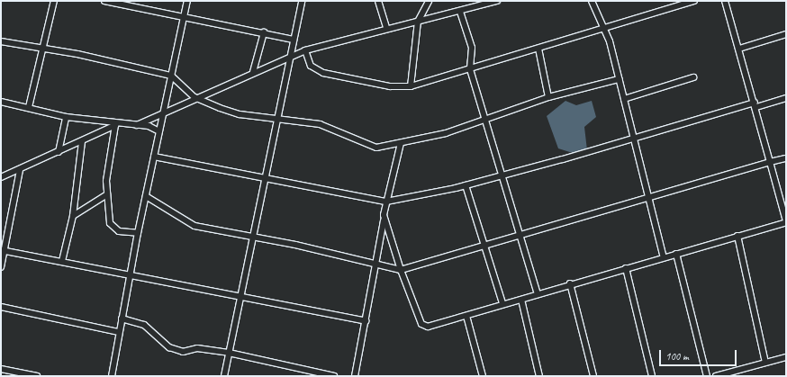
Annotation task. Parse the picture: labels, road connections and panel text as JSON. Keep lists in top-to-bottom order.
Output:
{
  "scale_bar": "100 m"
}
